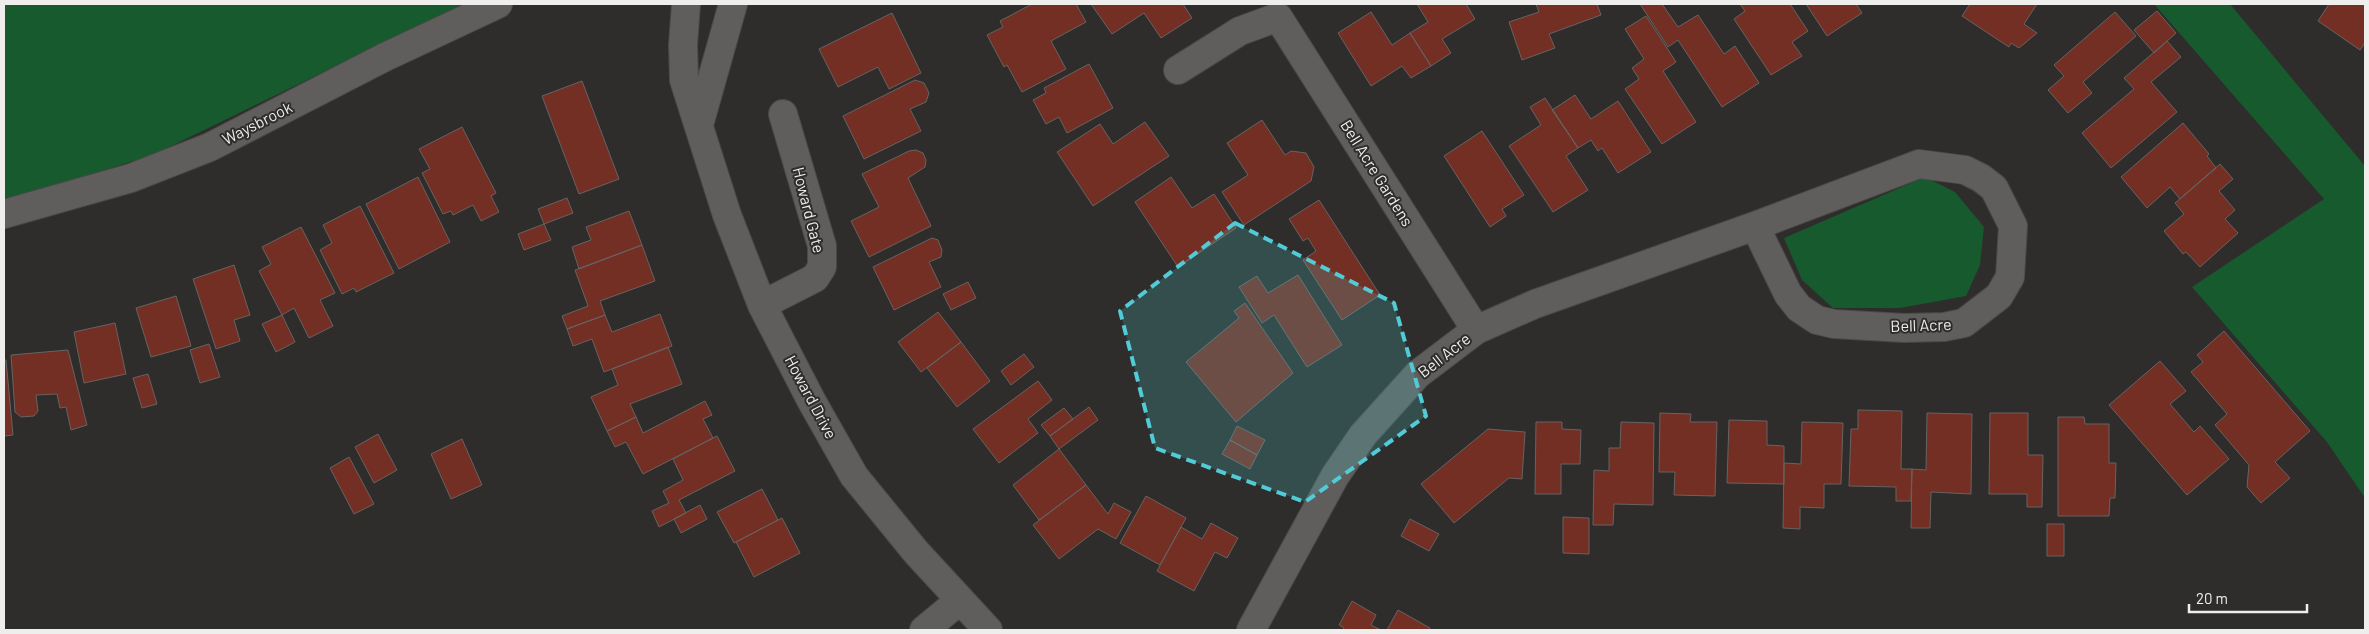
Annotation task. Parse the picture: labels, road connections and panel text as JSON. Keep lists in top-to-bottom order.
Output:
{
  "streets": {
    "street": [
      "Waysbrook",
      "Bell Acre Gardens",
      "Howard Gate",
      "Bell Acre",
      "Howard Drive"
    ]
  },
  "crossings": [
    ["Bell Acre Gardens", "Bell Acre"],
    ["Howard Gate", "Howard Drive"]
  ],
  "scale_bar": "20 m"
}
